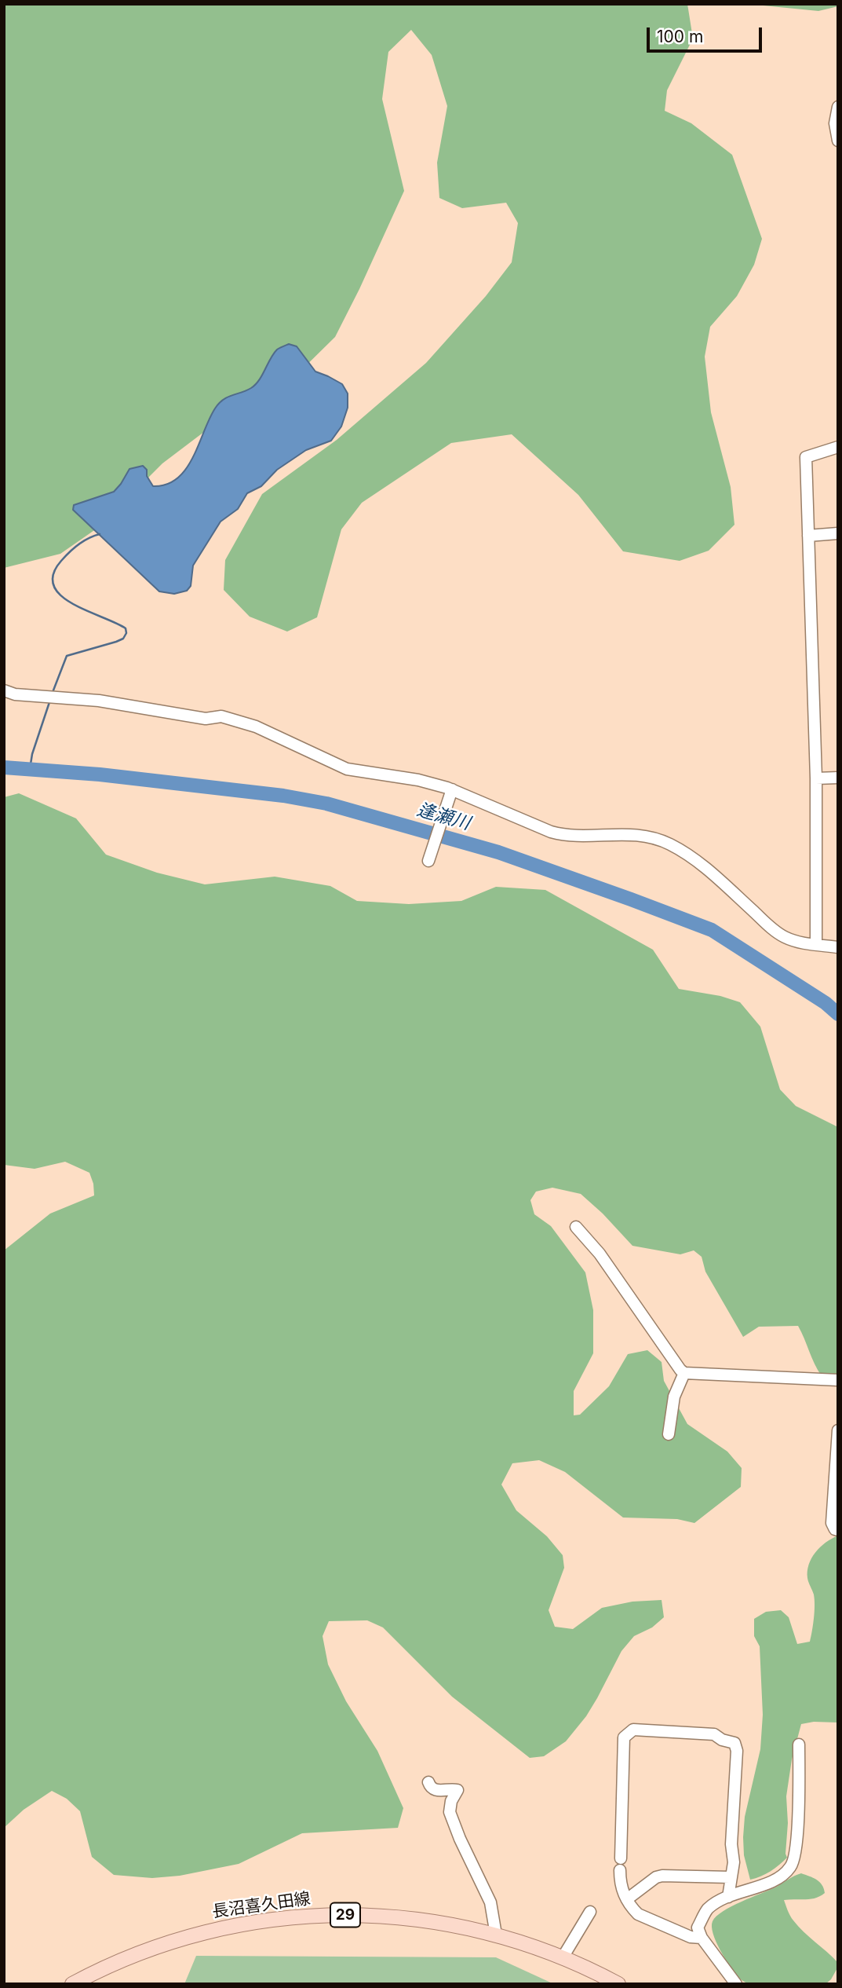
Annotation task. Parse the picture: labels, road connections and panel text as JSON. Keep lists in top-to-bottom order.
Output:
{
  "streets": {
    "main road": ["長沼喜久田線", "29"]
  },
  "water": ["逢瀬川"],
  "scale_bar": "100 m"
}
